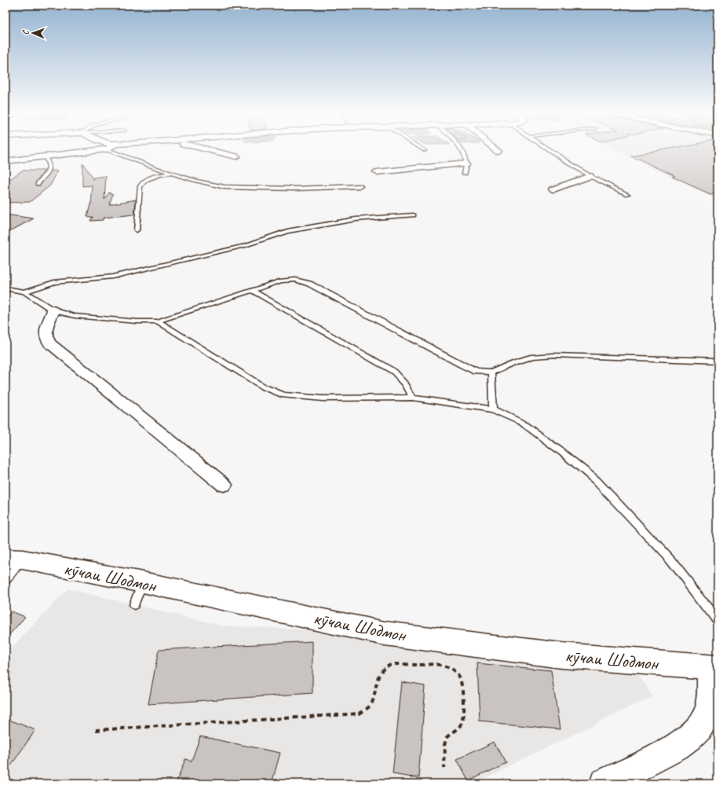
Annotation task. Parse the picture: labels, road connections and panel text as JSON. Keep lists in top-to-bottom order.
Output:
{
  "streets": {
    "main road": ["кӯчаи Шодмон"]
  },
  "north": "left"
}
